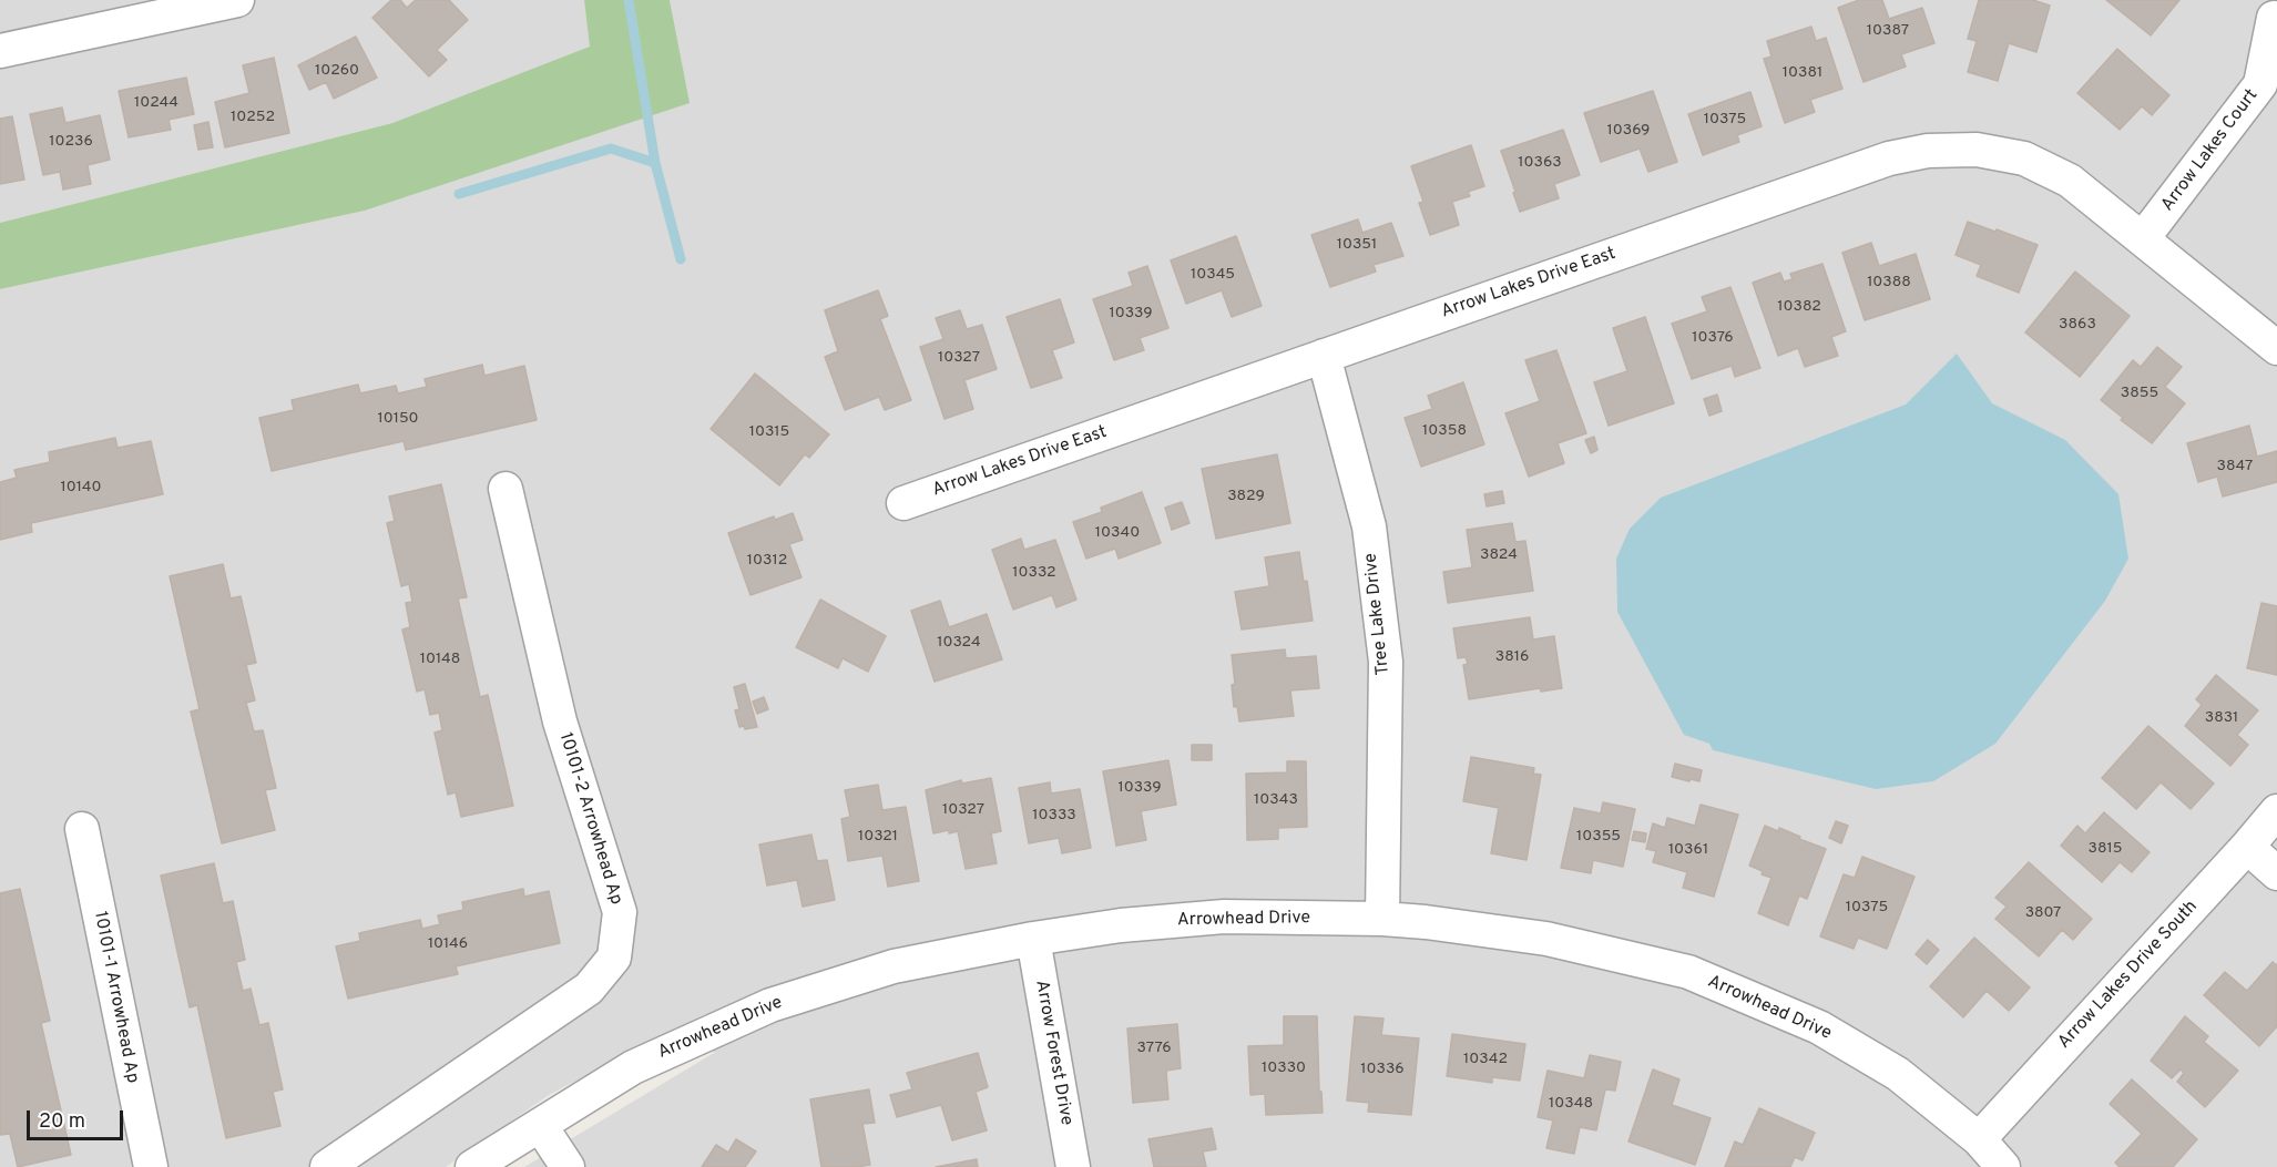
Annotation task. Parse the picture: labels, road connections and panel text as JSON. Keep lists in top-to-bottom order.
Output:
{
  "streets": {
    "street": [
      "Arrow Lakes Court",
      "Arrow Lakes Drive East",
      "Tree Lake Drive",
      "10101-2 Arrowhead Ap",
      "Arrowhead Drive",
      "Arrow Lakes Drive South",
      "10101-1 Arrowhead Ap",
      "Arrow Forest Drive"
    ]
  },
  "crossings": [
    ["Arrow Lakes Court", "Arrow Lakes Drive East"],
    ["Arrow Lakes Drive East", "Tree Lake Drive"],
    ["Tree Lake Drive", "Arrowhead Drive"],
    ["Arrowhead Drive", "Arrow Lakes Drive South"],
    ["Arrowhead Drive", "Arrow Forest Drive"]
  ],
  "house_numbers": [
    "10387",
    "10260",
    "10381",
    "10244",
    "10252",
    "10375",
    "10369",
    "10236",
    "10363",
    "10351",
    "10345",
    "10388",
    "10382",
    "10339",
    "3863",
    "10376",
    "10327",
    "3855",
    "10150",
    "10358",
    "10315",
    "3847",
    "10140",
    "3829",
    "10340",
    "3824",
    "10312",
    "10332",
    "10324",
    "3816",
    "10148",
    "3831",
    "10339",
    "10343",
    "10327",
    "10333",
    "10321",
    "10355",
    "3815",
    "10361",
    "10375",
    "3807",
    "10146",
    "3776",
    "10342",
    "10330",
    "10336",
    "10348"
  ],
  "scale_bar": "20 m"
}
